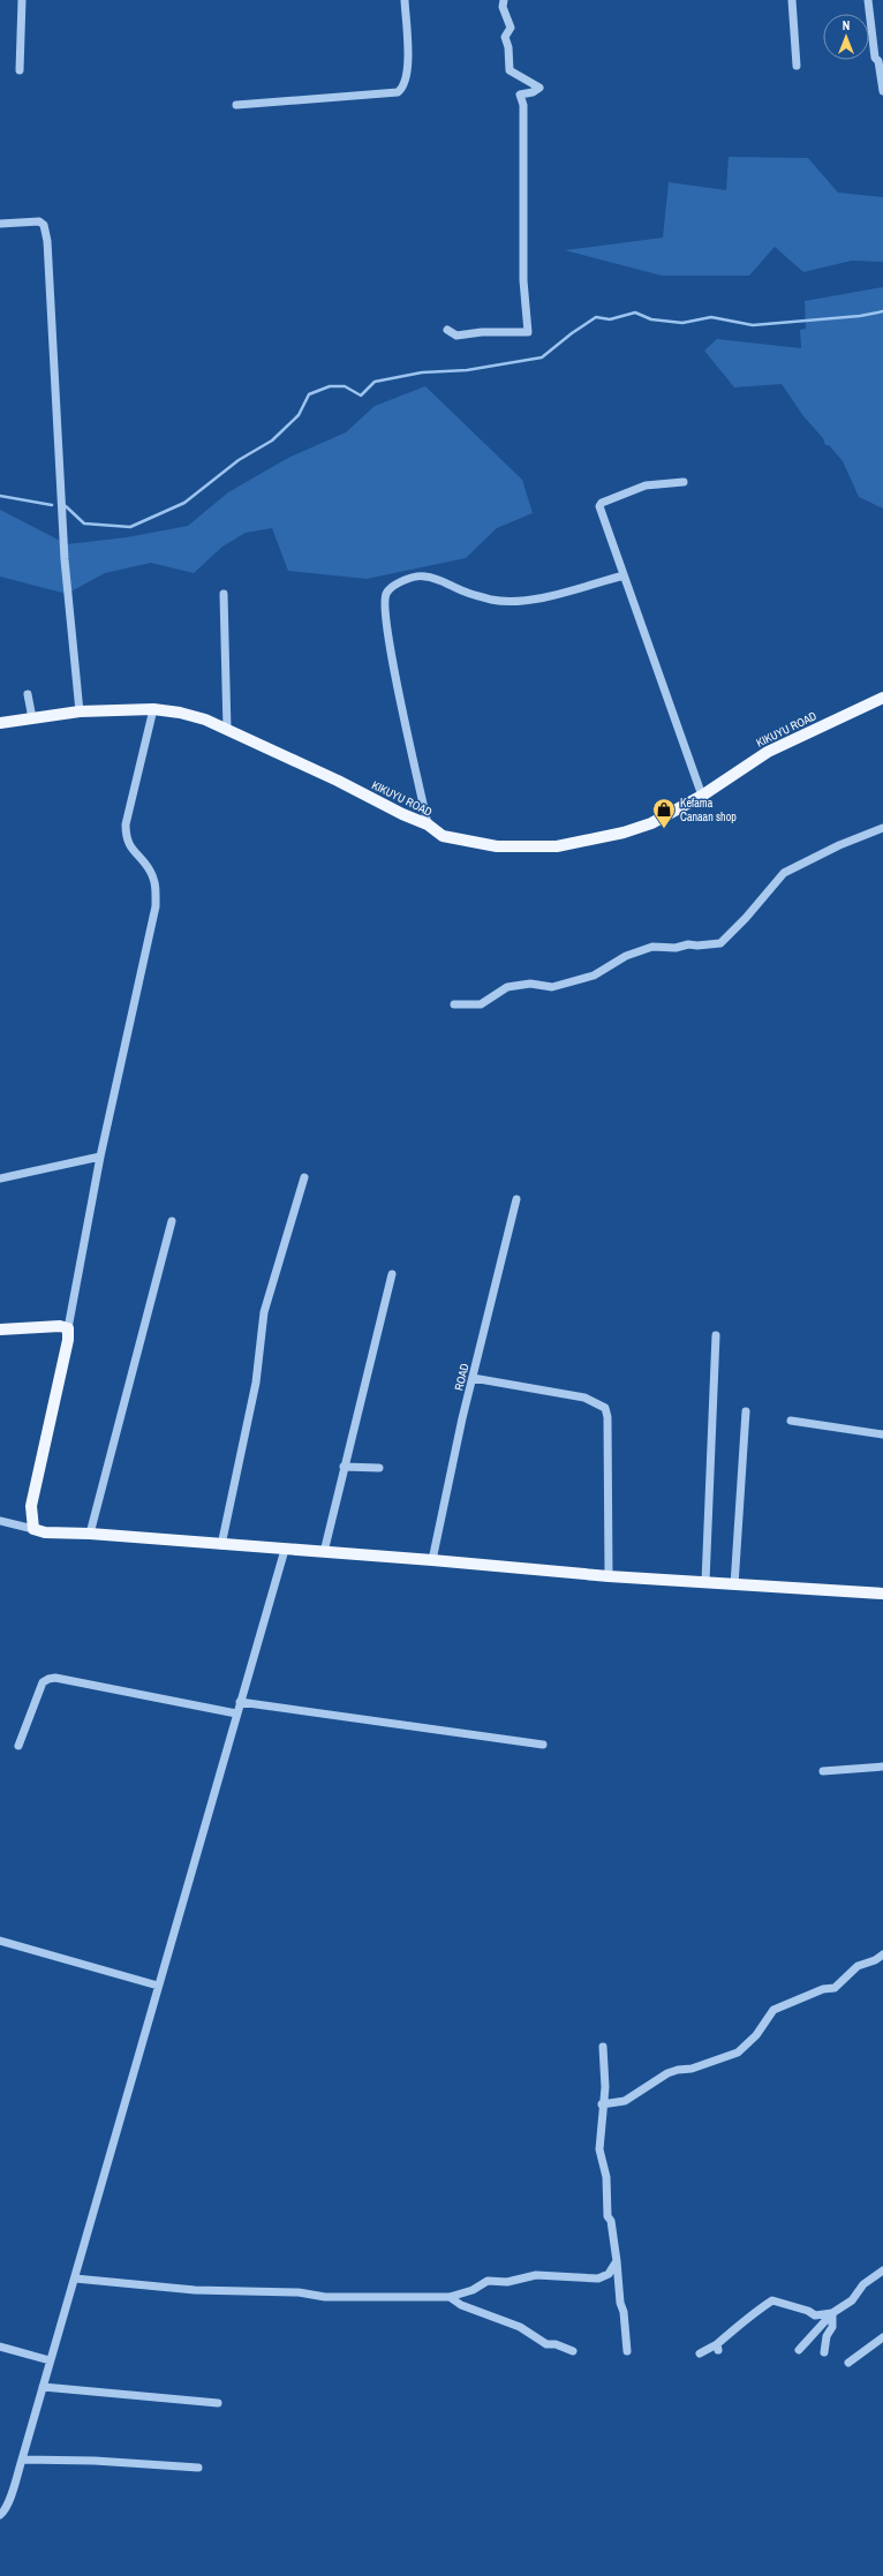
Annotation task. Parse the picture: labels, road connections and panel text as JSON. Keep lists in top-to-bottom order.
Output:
{
  "streets": {
    "main road": ["KIKUYU ROAD"],
    "street": ["ROAD"]
  },
  "places": {
    "shop": ["Kefama Canaan shop"]
  },
  "north": "top"
}
